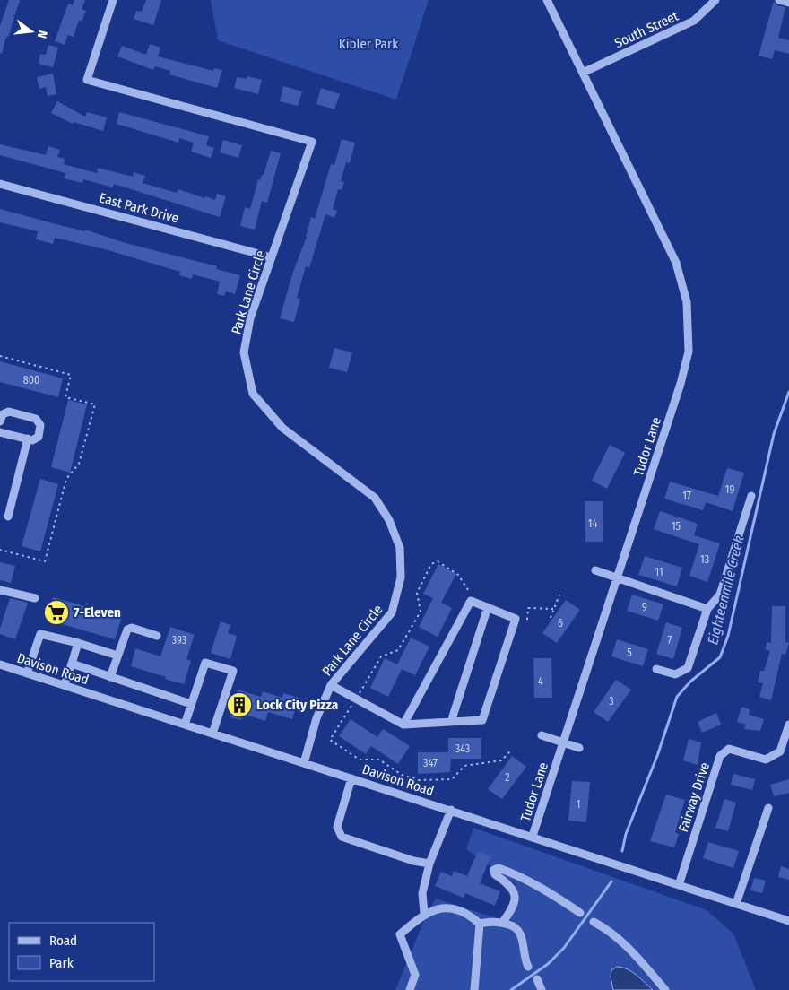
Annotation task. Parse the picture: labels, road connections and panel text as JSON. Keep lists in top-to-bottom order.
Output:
{
  "streets": {
    "street": [
      "South Street",
      "East Park Drive",
      "Park Lane Circle",
      "Tudor Lane",
      "Davison Road",
      "Fairway Drive"
    ]
  },
  "crossings": [
    ["South Street", "Tudor Lane"],
    ["East Park Drive", "Park Lane Circle"],
    ["Park Lane Circle", "Davison Road"],
    ["Tudor Lane", "Davison Road"],
    ["Davison Road", "Fairway Drive"]
  ],
  "water": ["Eighteenmile Creek"],
  "parks": ["Kibler Park"],
  "places": {
    "supermarket": ["7-Eleven"],
    "building": ["Lock City Pizza"]
  },
  "house_numbers": [
    "800",
    "19",
    "17",
    "14",
    "15",
    "13",
    "11",
    "9",
    "6",
    "393",
    "7",
    "5",
    "4",
    "3",
    "343",
    "347",
    "2",
    "1"
  ],
  "legend": ["Road", "Park"],
  "north": "right"
}
